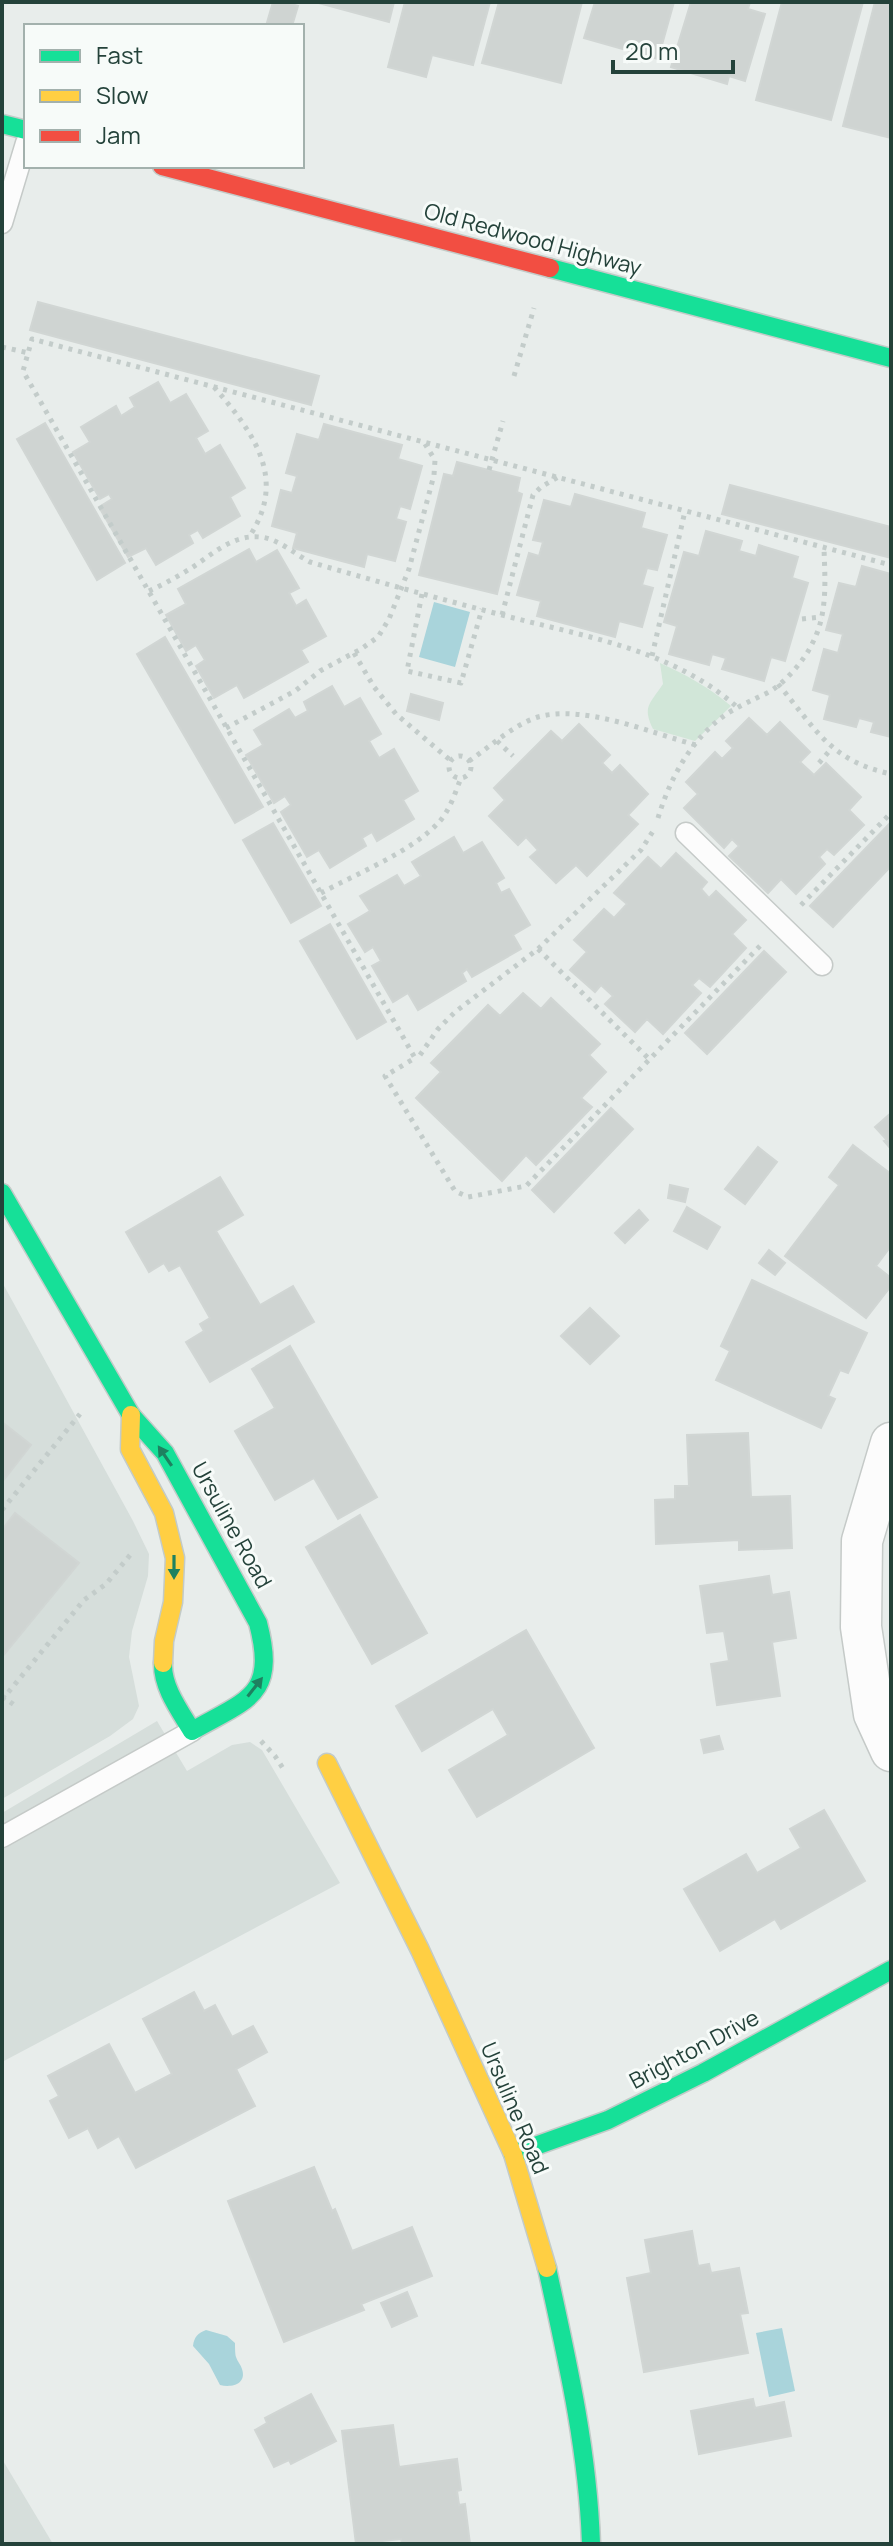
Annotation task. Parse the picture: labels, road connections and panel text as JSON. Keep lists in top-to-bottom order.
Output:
{
  "streets": {
    "street": ["Old Redwood Highway", "Ursuline Road", "Brighton Drive"]
  },
  "crossings": [
    ["Ursuline Road", "Brighton Drive"]
  ],
  "legend": ["Fast", "Slow", "Jam"],
  "scale_bar": "20 m"
}
